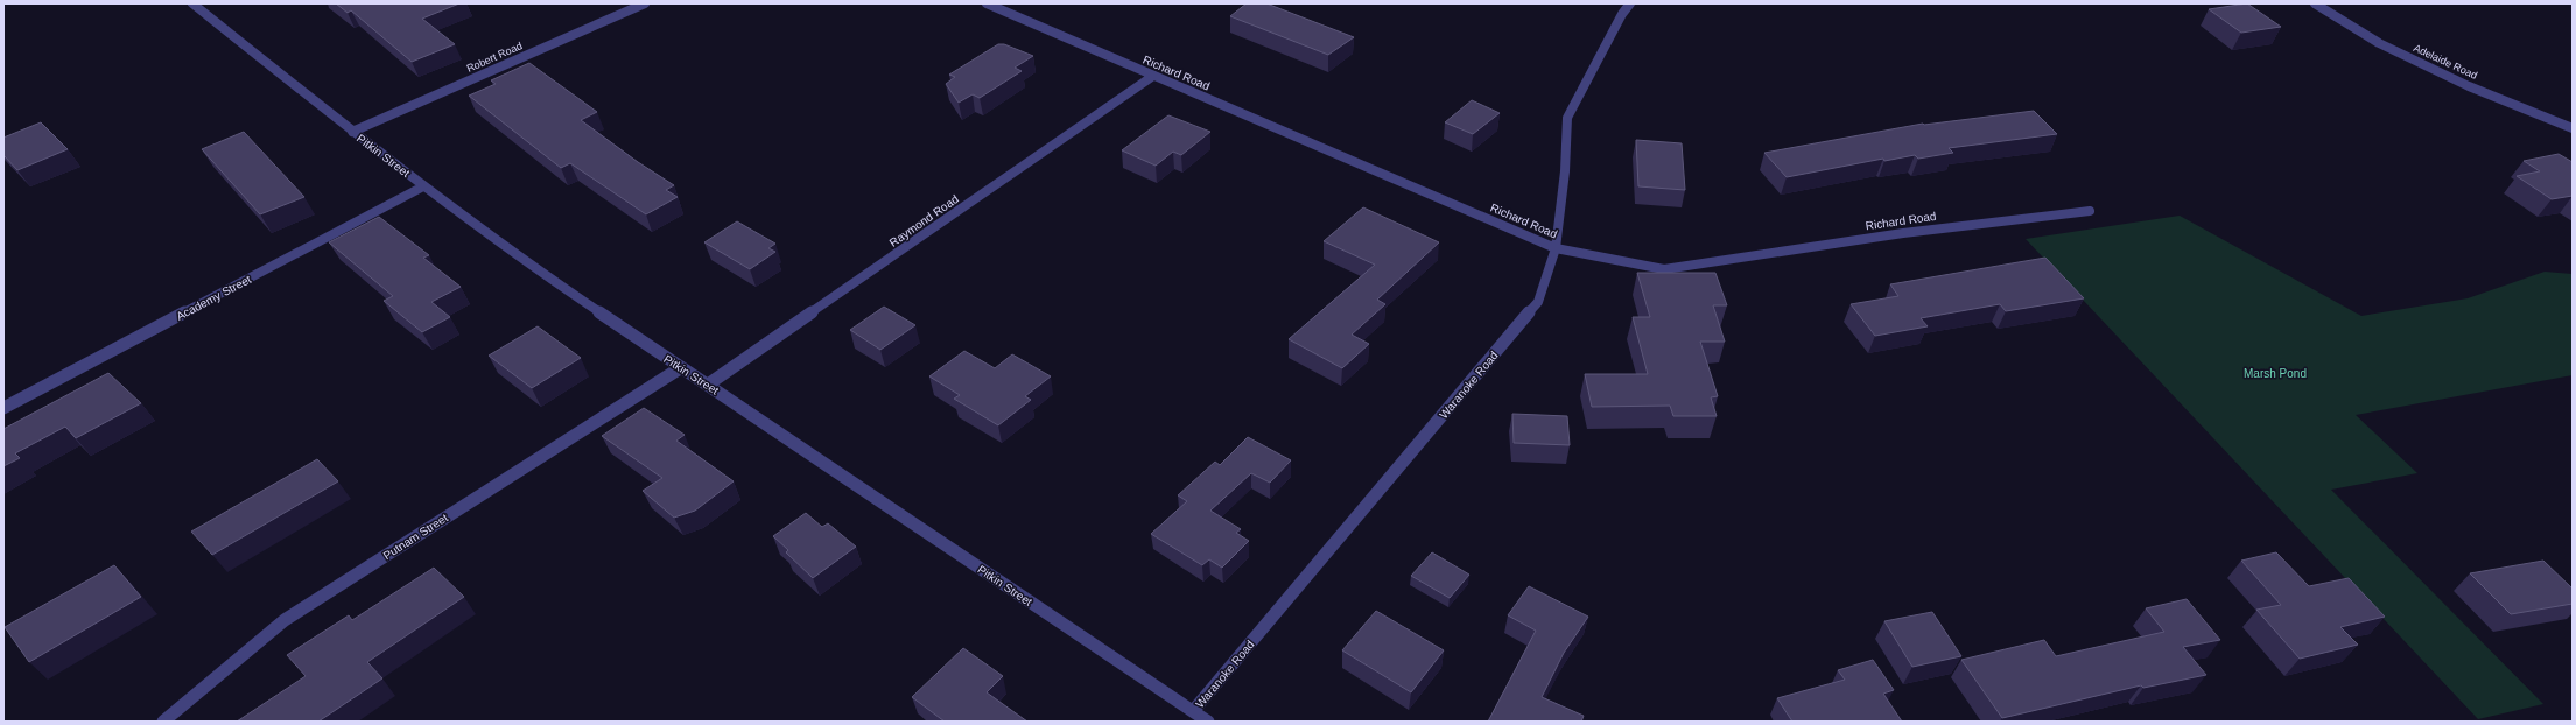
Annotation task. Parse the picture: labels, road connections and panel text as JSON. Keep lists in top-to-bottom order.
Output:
{
  "streets": {
    "street": [
      "Robert Road",
      "Adelaide Road",
      "Richard Road",
      "Pitkin Street",
      "Raymond Road",
      "Academy Street",
      "Waranoke Road",
      "Putnam Street"
    ]
  },
  "crossings": [
    ["Robert Road", "Pitkin Street"],
    ["Richard Road", "Raymond Road"],
    ["Richard Road", "Waranoke Road"],
    ["Pitkin Street", "Raymond Road"],
    ["Pitkin Street", "Academy Street"],
    ["Pitkin Street", "Waranoke Road"],
    ["Pitkin Street", "Putnam Street"]
  ],
  "parks": ["Marsh Pond"]
}
